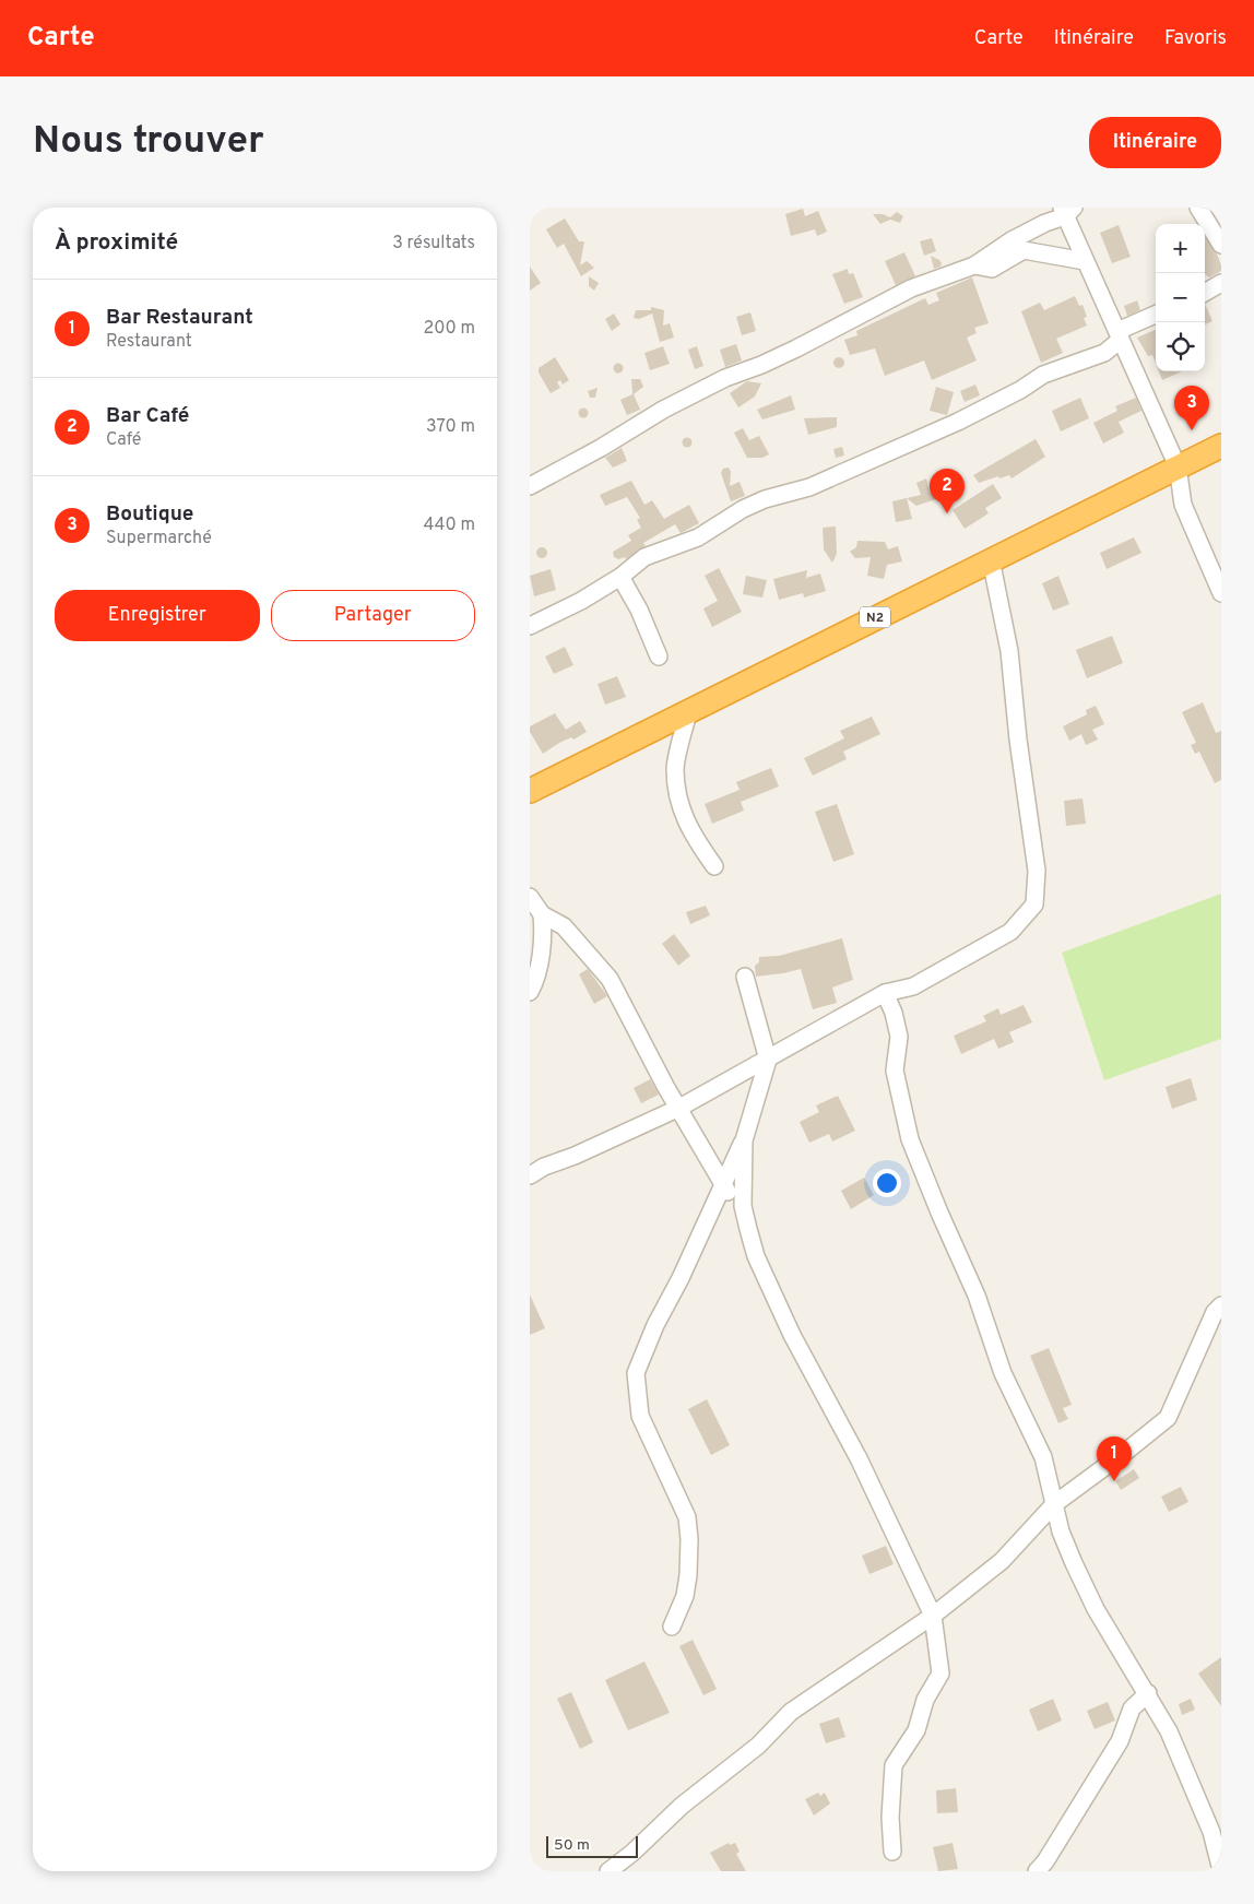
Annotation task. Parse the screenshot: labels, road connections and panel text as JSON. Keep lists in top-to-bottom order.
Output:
{
  "streets": {
    "highway": ["N2"]
  },
  "scale_bar": "50 m",
  "page": {
    "header": "Carte",
    "nav": ["Carte", "Itinéraire", "Favoris"],
    "buttons": [
      "Itinéraire",
      ["Enregistrer", "Partager"]
    ],
    "title": "Nous trouver",
    "heading": ["À proximité", "3 résultats"],
    "map_buttons": ["+", "−"],
    "list": [
      {
        "mark": "1",
        "name": "Bar Restaurant",
        "note": "Restaurant",
        "value": "200 m"
      },
      {
        "mark": "2",
        "name": "Bar Café",
        "note": "Café",
        "value": "370 m"
      },
      {
        "mark": "3",
        "name": "Boutique",
        "note": "Supermarché",
        "value": "440 m"
      }
    ],
    "pins": ["3", "2", "1"],
    "scale": "50 m"
  }
}
